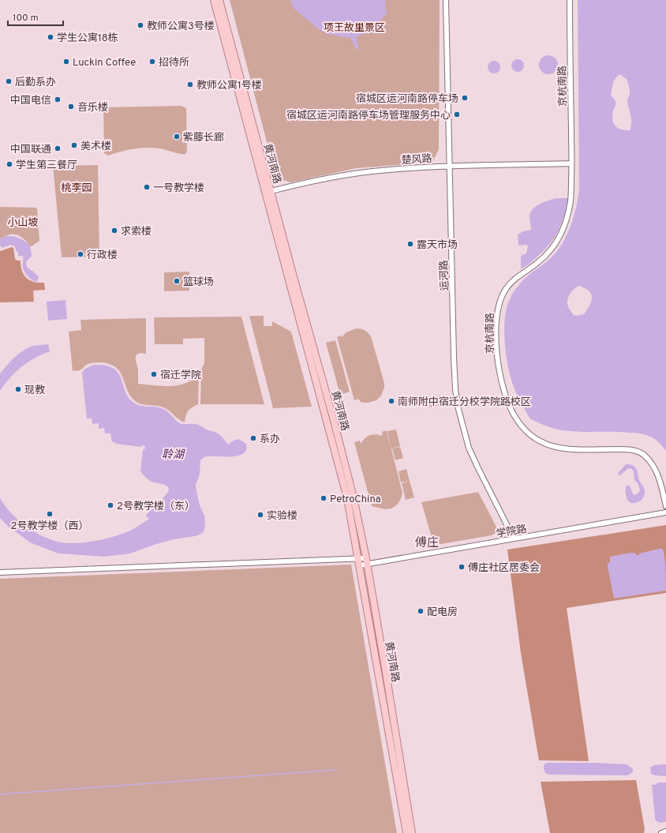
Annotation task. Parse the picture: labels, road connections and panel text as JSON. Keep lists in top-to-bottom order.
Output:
{
  "streets": {
    "main road": ["黄河南路"],
    "street": [
      "京杭南路",
      "楚风路",
      "运河路",
      "学院路"
    ]
  },
  "crossings": [
    ["京杭南路", "楚风路"],
    ["楚风路", "黄河南路"],
    ["楚风路", "运河路"],
    ["黄河南路", "学院路"],
    ["运河路", "学院路"]
  ],
  "districts": ["傅庄"],
  "water": ["聆湖"],
  "parks": ["项王故里景区", "桃李园", "小山坡"],
  "places": [
    "教师公寓3号楼",
    "学生公寓18栋",
    "Luckin Coffee",
    "招待所",
    "后勤系办",
    "教师公寓1号楼",
    "宿城区运河南路停车场",
    "中国电信",
    "音乐楼",
    "宿城区运河南路停车场管理服务中心",
    "紫藤长廊",
    "美术楼",
    "中国联通",
    "学生第三餐厅",
    "一号教学楼",
    "求索楼",
    "露天市场",
    "行政楼",
    "篮球场",
    "宿迁学院",
    "现教",
    "南师附中宿迁分校学院路校区",
    "系办",
    "PetroChina",
    "2号教学楼（东）",
    "2号教学楼（西）",
    "实验楼",
    "傅庄社区居委会",
    "配电房"
  ],
  "scale_bar": "100 m"
}
